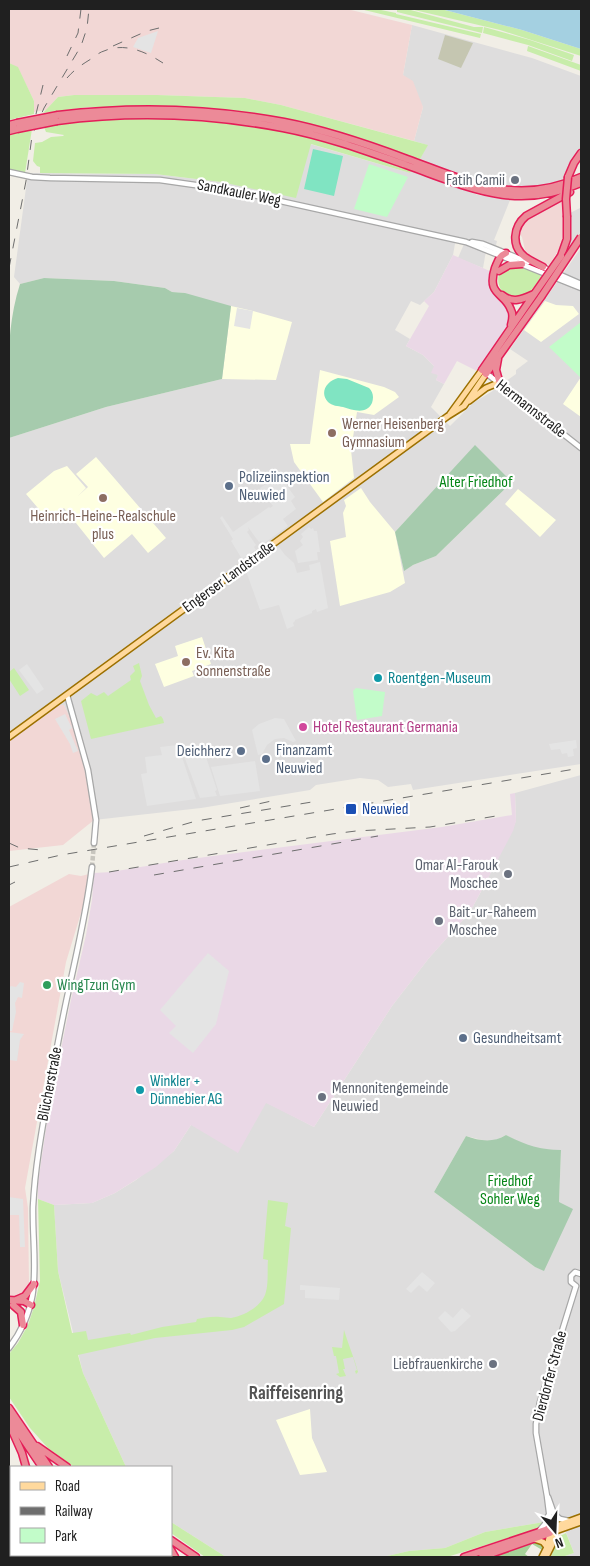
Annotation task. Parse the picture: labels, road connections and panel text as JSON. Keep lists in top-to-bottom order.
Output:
{
  "streets": {
    "main road": ["Engerser Landstraße", "Dierdorfer Straße"],
    "street": ["Sandkauler Weg", "Hermannstraße", "Blücherstraße"]
  },
  "crossings": [
    ["Hermannstraße", "Engerser Landstraße"]
  ],
  "districts": ["Raiffeisenring"],
  "parks": ["Alter Friedhof", "Friedhof Sohler Weg"],
  "places": {
    "other": [
      "Fatih Camii",
      "Werner Heisenberg Gymnasium",
      "Polizeiinspektion Neuwied",
      "Heinrich-Heine-Realschule plus",
      "Ev. Kita Sonnenstraße",
      "Roentgen-Museum",
      "Hotel Restaurant Germania",
      "Deichherz",
      "Finanzamt Neuwied",
      "Omar Al-Farouk Moschee",
      "Bait-ur-Raheem Moschee",
      "WingTzun Gym",
      "Gesundheitsamt",
      "Winkler + Dünnebier AG",
      "Mennonitengemeinde Neuwied",
      "Liebfrauenkirche"
    ],
    "transit": ["Neuwied"]
  },
  "legend": ["Road", "Railway", "Park"],
  "north": "bottom"
}
